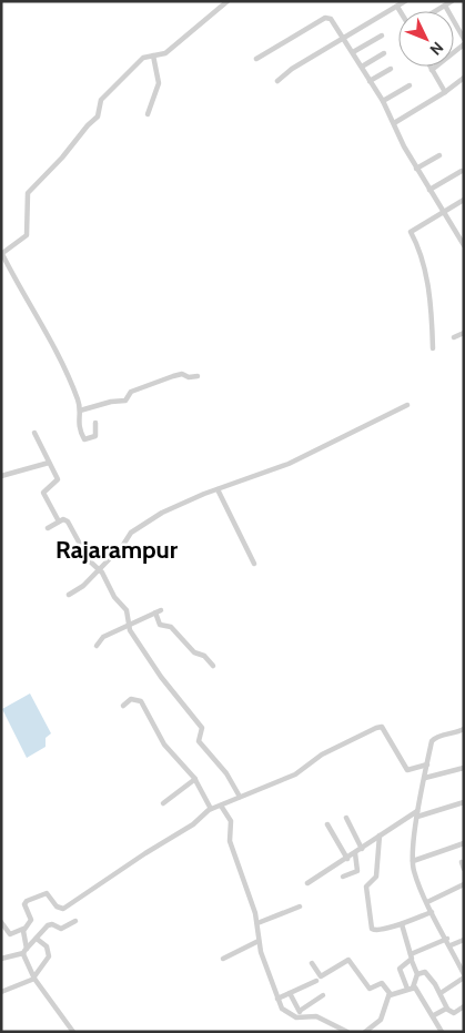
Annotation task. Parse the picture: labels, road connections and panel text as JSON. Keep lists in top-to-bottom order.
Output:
{
  "districts": ["Rajarampur"],
  "north": "bottom right"
}
